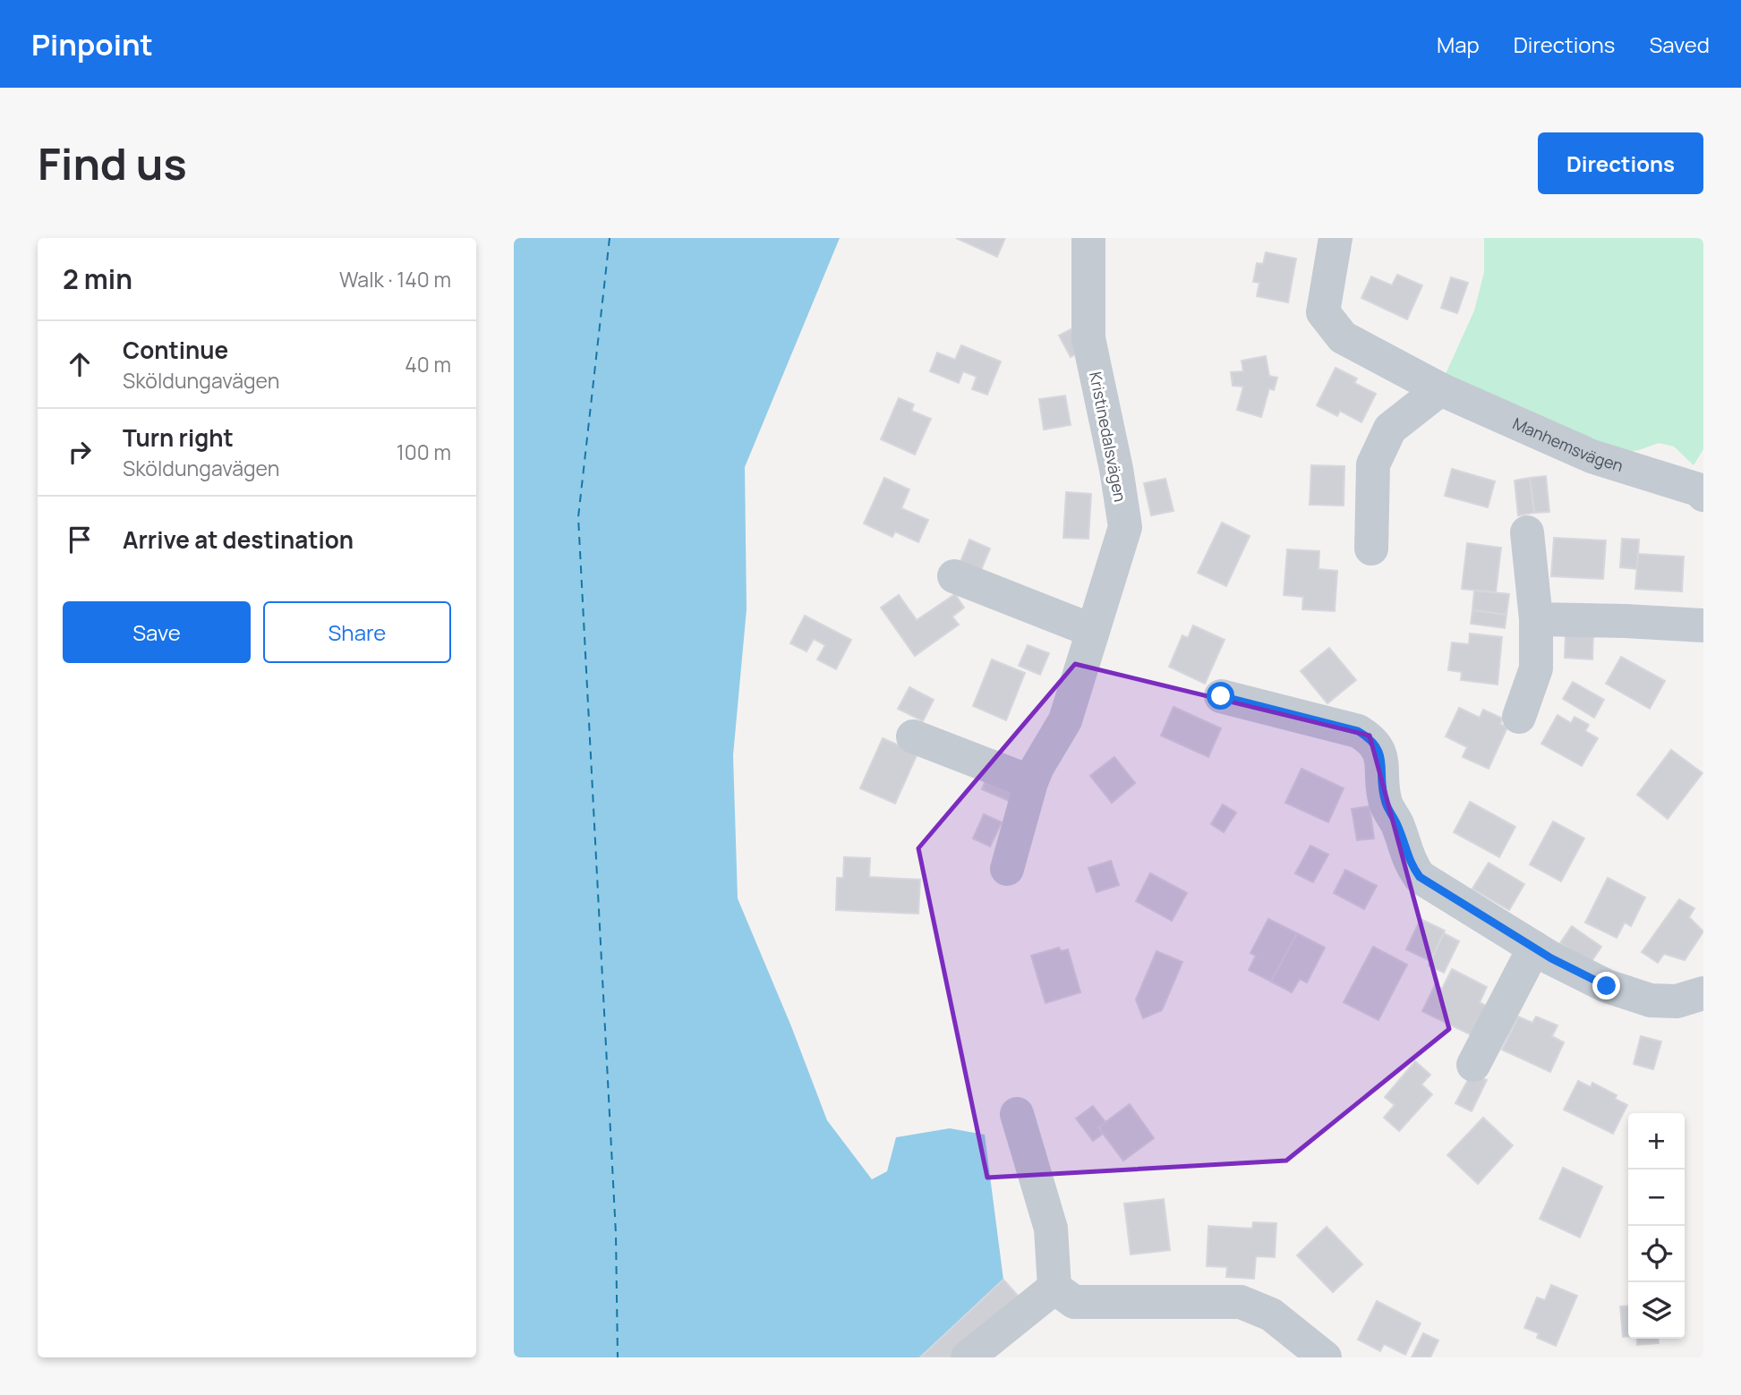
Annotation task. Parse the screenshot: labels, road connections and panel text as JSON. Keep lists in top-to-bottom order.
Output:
{
  "streets": {
    "street": ["Kristinedalsvägen", "Manhemsvägen"]
  },
  "page": {
    "header": "Pinpoint",
    "nav": ["Map", "Directions", "Saved"],
    "buttons": [
      "Directions",
      ["Save", "Share"]
    ],
    "title": "Find us",
    "heading": ["2 min", "Walk · 140 m"],
    "list": [
      ["Continue", "Sköldungavägen", "40 m"],
      ["Turn right", "Sköldungavägen", "100 m"],
      "Arrive at destination"
    ],
    "map_buttons": ["+", "−"]
  }
}
